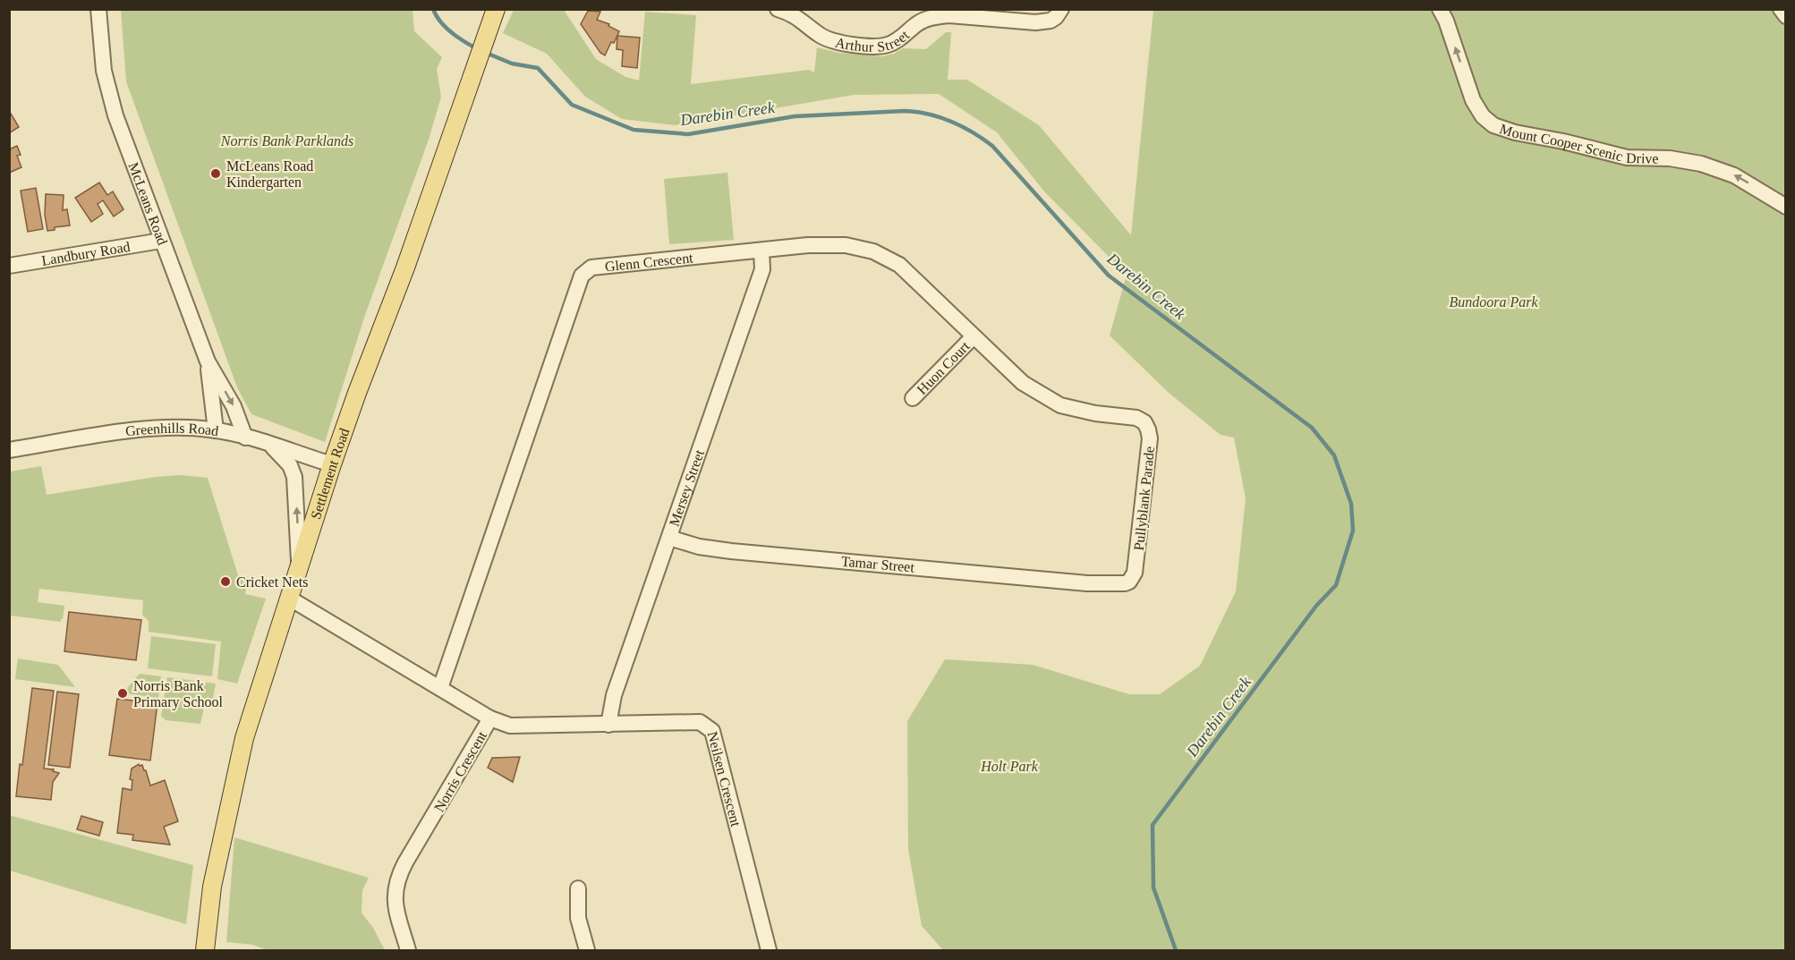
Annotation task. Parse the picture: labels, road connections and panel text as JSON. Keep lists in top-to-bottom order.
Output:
{
  "streets": {
    "main road": ["Settlement Road"],
    "street": [
      "Arthur Street",
      "Mount Cooper Scenic Drive",
      "McLeans Road",
      "Landbury Road",
      "Glenn Crescent",
      "Huon Court",
      "Greenhills Road",
      "Mersey Street",
      "Pullyblank Parade",
      "Tamar Street",
      "Norris Crescent",
      "Neilsen Crescent"
    ]
  },
  "crossings": [
    ["McLeans Road", "Landbury Road"],
    ["McLeans Road", "Greenhills Road"],
    ["Glenn Crescent", "Huon Court"],
    ["Glenn Crescent", "Mersey Street"],
    ["Glenn Crescent", "Pullyblank Parade"],
    ["Glenn Crescent", "Norris Crescent"],
    ["Greenhills Road", "Settlement Road"],
    ["Settlement Road", "Norris Crescent"],
    ["Mersey Street", "Tamar Street"],
    ["Mersey Street", "Neilsen Crescent"],
    ["Pullyblank Parade", "Tamar Street"],
    ["Norris Crescent", "Neilsen Crescent"]
  ],
  "one_way": ["Mount Cooper Scenic Drive"],
  "water": ["Darebin Creek"],
  "parks": ["Norris Bank Parklands", "Bundoora Park", "Holt Park"],
  "places": ["McLeans Road Kindergarten", "Cricket Nets", "Norris Bank Primary School"]
}
